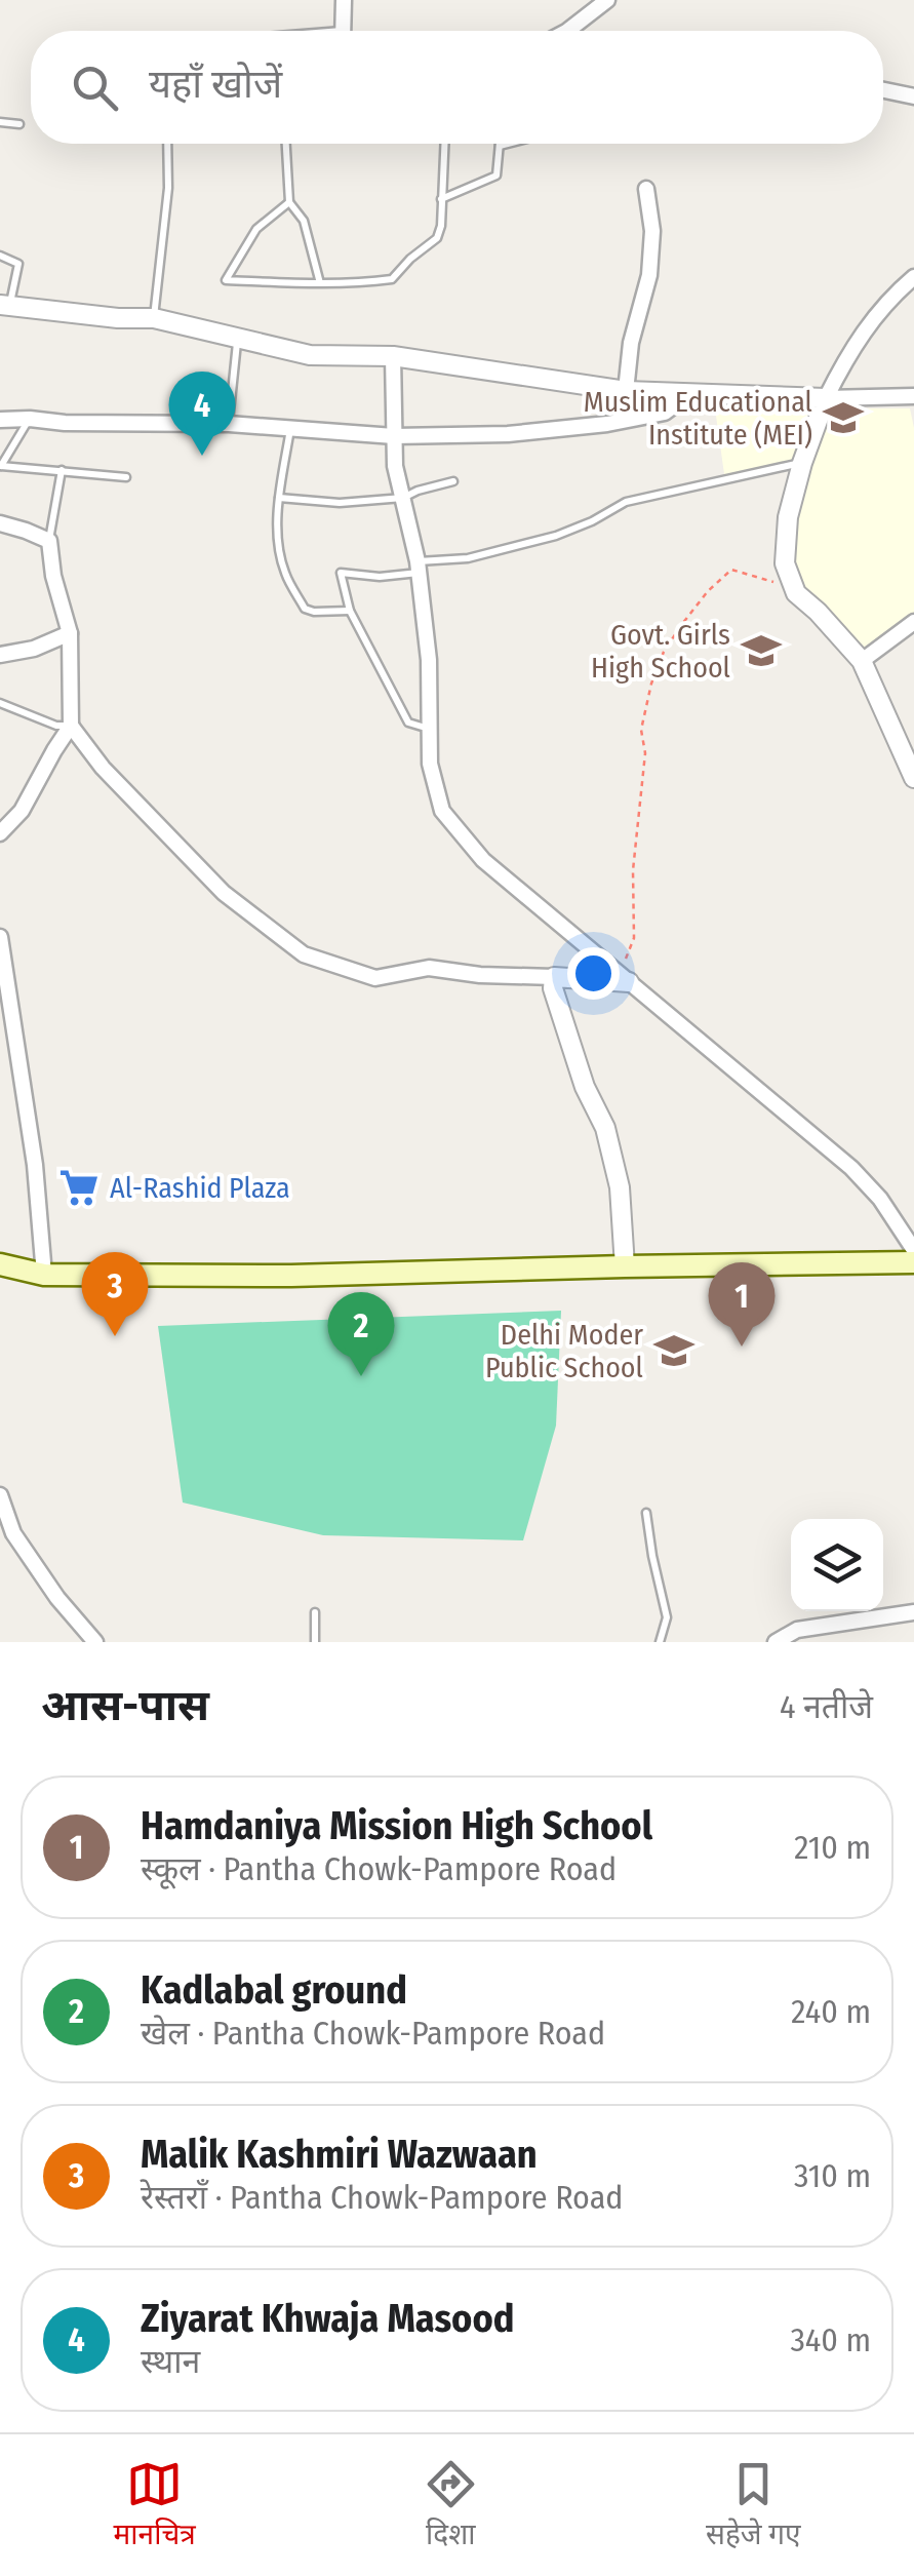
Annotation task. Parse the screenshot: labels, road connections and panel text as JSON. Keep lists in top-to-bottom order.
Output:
{
  "places": {
    "school or university": ["Muslim Educational Institute (MEI)", "Govt. Girls High School", "Delhi Moder Public School"],
    "supermarket": ["Al-Rashid Plaza"]
  },
  "page": {
    "search": "यहाँ खोजें",
    "pins": [
      "4",
      "3",
      "1",
      "2"
    ],
    "heading": ["आस-पास", "4 नतीजे"],
    "list": [
      {
        "mark": "1",
        "name": "Hamdaniya Mission High School",
        "note": "स्कूल · Pantha Chowk-Pampore Road",
        "value": "210 m"
      },
      {
        "mark": "2",
        "name": "Kadlabal ground",
        "note": "खेल · Pantha Chowk-Pampore Road",
        "value": "240 m"
      },
      {
        "mark": "3",
        "name": "Malik Kashmiri Wazwaan",
        "note": "रेस्तराँ · Pantha Chowk-Pampore Road",
        "value": "310 m"
      },
      {
        "mark": "4",
        "name": "Ziyarat Khwaja Masood",
        "note": "स्थान",
        "value": "340 m"
      }
    ],
    "nav": ["मानचित्र", "दिशा", "सहेजे गए"]
  }
}
